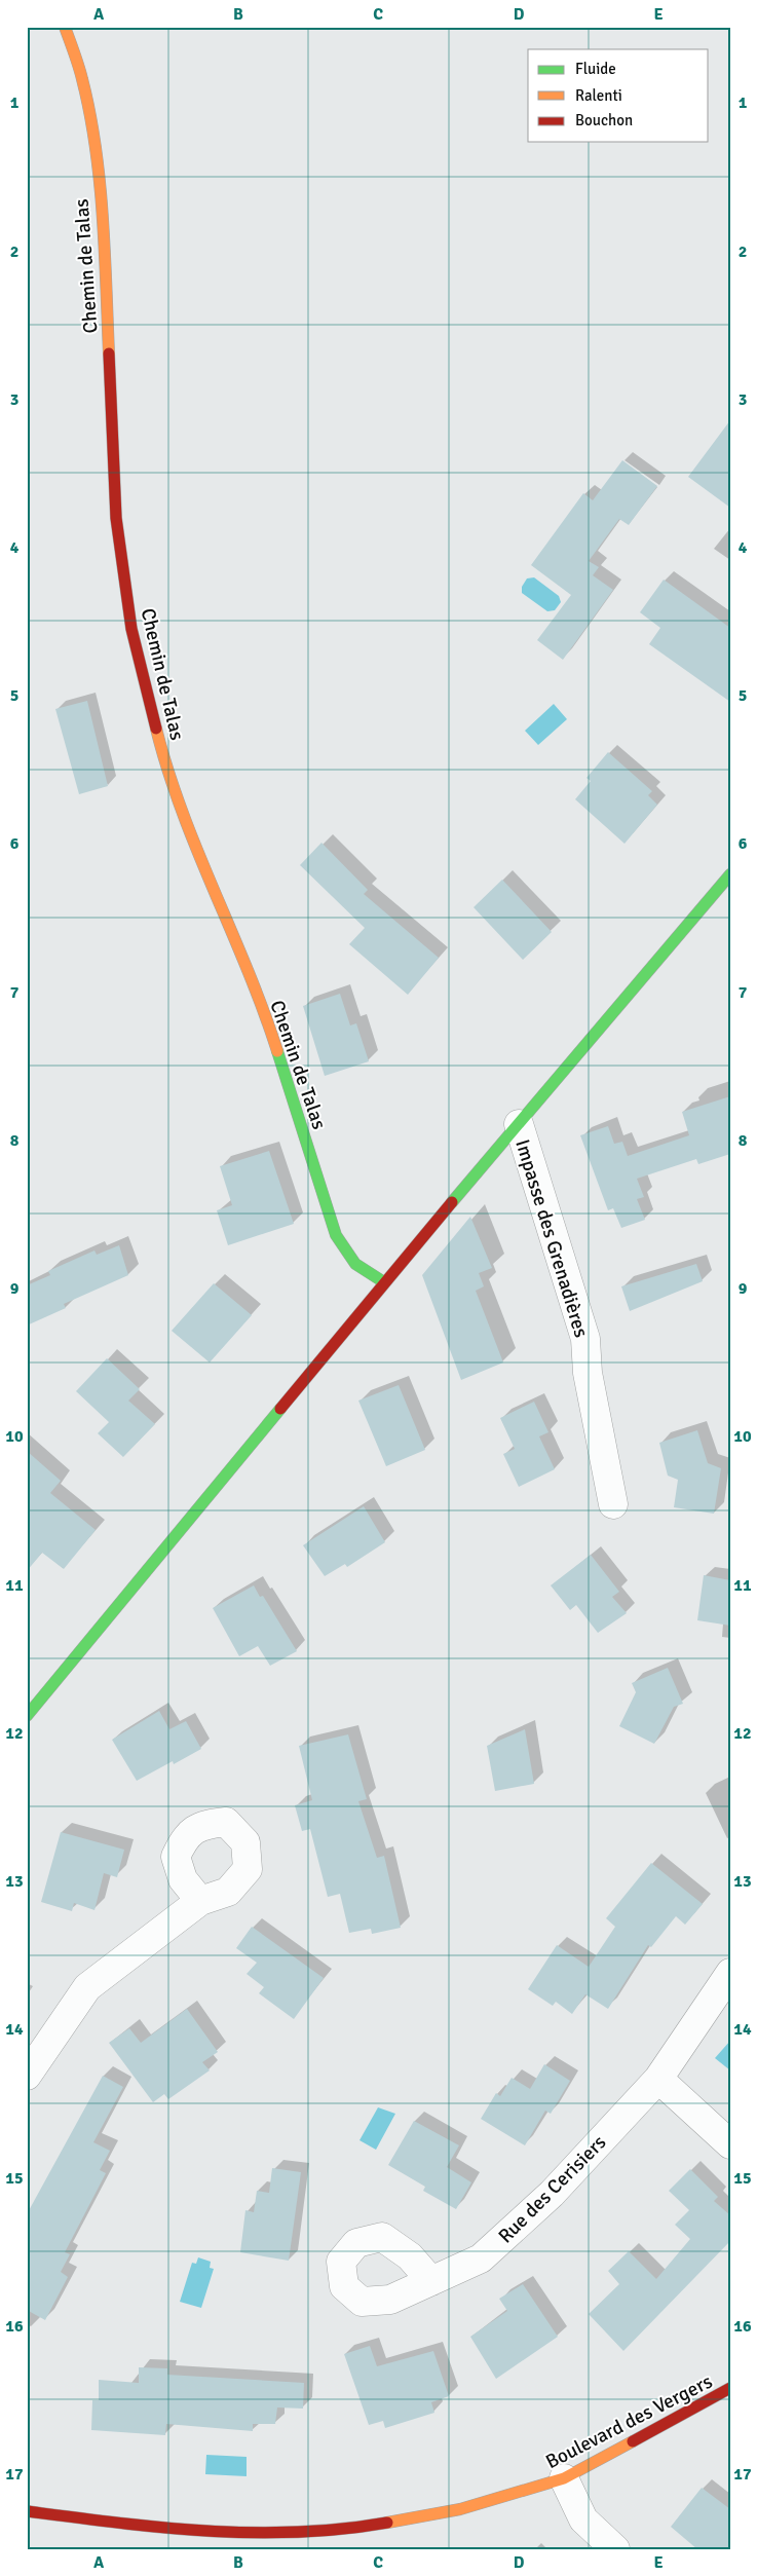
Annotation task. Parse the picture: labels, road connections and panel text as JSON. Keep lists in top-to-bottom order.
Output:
{
  "streets": {
    "street": [
      "Chemin de Talas",
      "Impasse des Grenadières",
      "Rue des Cerisiers",
      "Boulevard des Vergers"
    ]
  },
  "legend": ["Fluide", "Ralenti", "Bouchon"],
  "grid": {
    "columns": [
      "A",
      "B",
      "C",
      "D",
      "E"
    ],
    "rows": [
      "1",
      "2",
      "3",
      "4",
      "5",
      "6",
      "7",
      "8",
      "9",
      "10",
      "11",
      "12",
      "13",
      "14",
      "15",
      "16",
      "17"
    ]
  }
}
